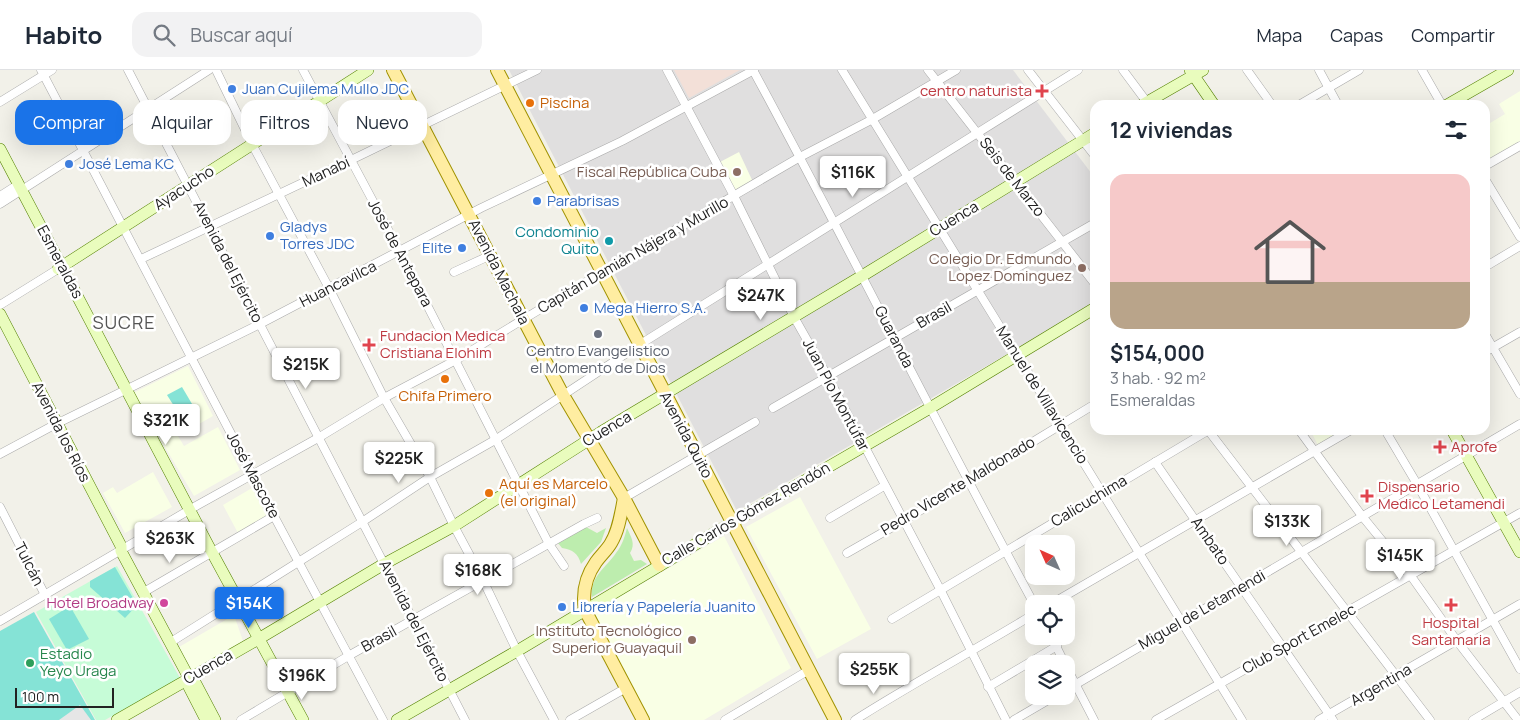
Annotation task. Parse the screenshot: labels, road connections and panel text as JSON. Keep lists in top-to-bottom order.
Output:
{
  "streets": {
    "main road": [
      "Ayacucho",
      "Cuenca",
      "Esmeraldas",
      "Avenida Machala",
      "Avenida los Ríos",
      "Avenida Quito",
      "Calle Carlos Gómez Rendón"
    ],
    "street": [
      "Manabí",
      "Seis de Marzo",
      "José de Antepara",
      "Capitán Damián Nájera y Murillo",
      "Avenida del Ejército",
      "Huancavilca",
      "Brasil",
      "Guaranda",
      "Juan Pío Montúfar",
      "Manuel de Villavicencio",
      "José Mascote",
      "Pedro Vicente Maldonado",
      "Calicuchima",
      "Ambato",
      "Tulcán",
      "Miguel de Letamendi",
      "Club Sport Emelec",
      "Argentina"
    ]
  },
  "crossings": [
    ["Manabí", "José de Antepara"],
    ["Manabí", "Avenida del Ejército"],
    ["Manabí", "Avenida Quito"],
    ["Manabí", "José Mascote"],
    ["Seis de Marzo", "Cuenca"],
    ["Seis de Marzo", "Capitán Damián Nájera y Murillo"],
    ["Seis de Marzo", "Brasil"],
    ["Ayacucho", "Esmeraldas"],
    ["Ayacucho", "Avenida del Ejército"],
    ["Ayacucho", "José Mascote"],
    ["Cuenca", "José de Antepara"],
    ["Cuenca", "Esmeraldas"],
    ["Cuenca", "Avenida del Ejército"],
    ["Cuenca", "Avenida Machala"],
    ["Cuenca", "Guaranda"],
    ["Cuenca", "Juan Pío Montúfar"],
    ["Cuenca", "Manuel de Villavicencio"],
    ["Cuenca", "Avenida los Ríos"],
    ["Cuenca", "Avenida Quito"],
    ["Cuenca", "José Mascote"],
    ["José de Antepara", "Capitán Damián Nájera y Murillo"],
    ["José de Antepara", "Huancavilca"],
    ["José de Antepara", "Brasil"],
    ["Capitán Damián Nájera y Murillo", "Esmeraldas"],
    ["Capitán Damián Nájera y Murillo", "Avenida del Ejército"],
    ["Capitán Damián Nájera y Murillo", "Avenida Machala"],
    ["Capitán Damián Nájera y Murillo", "Guaranda"],
    ["Capitán Damián Nájera y Murillo", "Juan Pío Montúfar"],
    ["Capitán Damián Nájera y Murillo", "Manuel de Villavicencio"],
    ["Capitán Damián Nájera y Murillo", "Avenida los Ríos"],
    ["Capitán Damián Nájera y Murillo", "Avenida Quito"],
    ["Capitán Damián Nájera y Murillo", "José Mascote"],
    ["Capitán Damián Nájera y Murillo", "Tulcán"],
    ["Esmeraldas", "Huancavilca"],
    ["Esmeraldas", "Brasil"],
    ["Avenida del Ejército", "Huancavilca"],
    ["Avenida del Ejército", "Brasil"],
    ["Avenida del Ejército", "Calle Carlos Gómez Rendón"],
    ["Avenida Machala", "Huancavilca"],
    ["Avenida Machala", "Calle Carlos Gómez Rendón"],
    ["Huancavilca", "Guaranda"],
    ["Huancavilca", "Juan Pío Montúfar"],
    ["Huancavilca", "Avenida los Ríos"],
    ["Huancavilca", "Avenida Quito"],
    ["Huancavilca", "José Mascote"],
    ["Brasil", "Guaranda"],
    ["Brasil", "Juan Pío Montúfar"],
    ["Brasil", "Manuel de Villavicencio"],
    ["Brasil", "José Mascote"],
    ["Guaranda", "Pedro Vicente Maldonado"],
    ["Guaranda", "Calicuchima"],
    ["Guaranda", "Calle Carlos Gómez Rendón"],
    ["Juan Pío Montúfar", "Pedro Vicente Maldonado"],
    ["Juan Pío Montúfar", "Calicuchima"],
    ["Juan Pío Montúfar", "Calle Carlos Gómez Rendón"],
    ["Manuel de Villavicencio", "Pedro Vicente Maldonado"],
    ["Manuel de Villavicencio", "Calicuchima"],
    ["Manuel de Villavicencio", "Calle Carlos Gómez Rendón"],
    ["Manuel de Villavicencio", "Miguel de Letamendi"],
    ["Manuel de Villavicencio", "Club Sport Emelec"],
    ["Avenida Quito", "Calle Carlos Gómez Rendón"],
    ["Calicuchima", "Ambato"],
    ["Ambato", "Miguel de Letamendi"],
    ["Ambato", "Club Sport Emelec"],
    ["Ambato", "Argentina"]
  ],
  "districts": ["SUCRE"],
  "places": {
    "other": [
      "Juan Cujilema Mullo JDC",
      "Piscina",
      "José Lema KC",
      "Fiscal República Cuba",
      "Parabrisas",
      "Gladys Torres JDC",
      "Condominio Quito",
      "Elite",
      "Colegio Dr. Edmundo Lopez Dominguez",
      "Mega Hierro S.A.",
      "Centro Evangelistico el Momento de Dios",
      "Chifa Primero",
      "Aquí es Marcelo (el original)",
      "Hotel Broadway",
      "Librería y Papelería Juanito",
      "Instituto Tecnológico Superior Guayaquil",
      "Estadio Yeyo Uraga"
    ],
    "health": [
      "centro naturista",
      "Fundacion Medica Cristiana Elohim",
      "Aprofe",
      "Dispensario Medico Letamendi",
      "Hospital Santamaria"
    ]
  },
  "scale_bar": "100 m",
  "north": "top left",
  "page": {
    "header": "Habito",
    "search": "Buscar aquí",
    "nav": ["Mapa", "Capas", "Compartir"],
    "chip": [
      "Comprar",
      "Alquilar",
      "Filtros",
      "Nuevo"
    ],
    "heading": "12 viviendas",
    "price": [
      "$116K",
      "$247K",
      "$215K",
      "$321K",
      "$225K",
      "$133K",
      "$263K",
      "$145K",
      "$168K",
      "$154K",
      "$255K",
      "$196K"
    ],
    "list": [
      {
        "name": "$154,000",
        "note": "3 hab. · 92 m² · Esmeraldas"
      }
    ],
    "scale": "100 m"
  }
}
